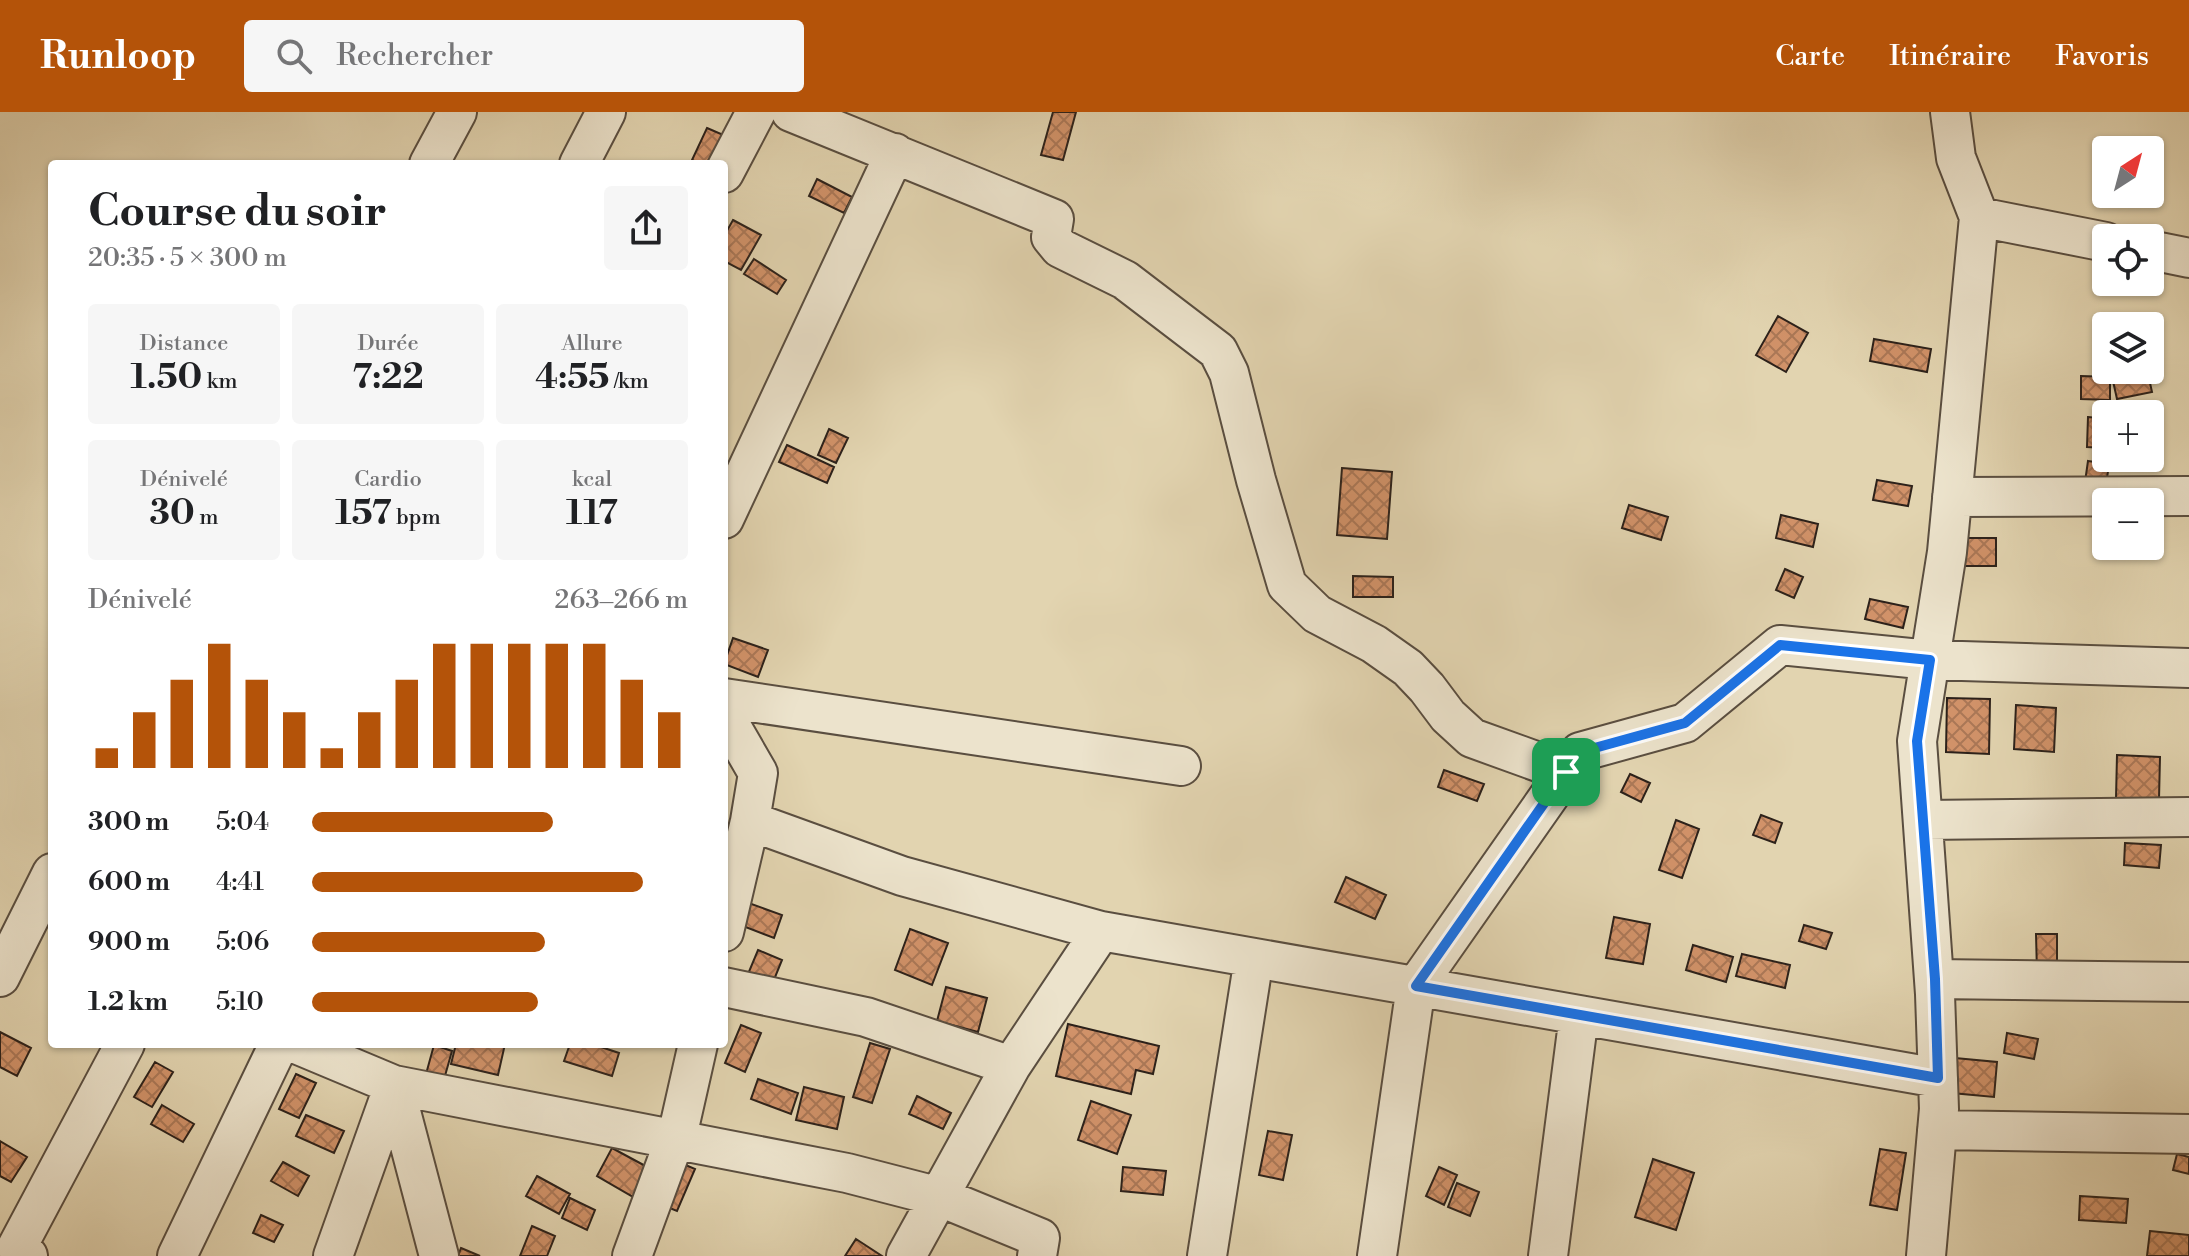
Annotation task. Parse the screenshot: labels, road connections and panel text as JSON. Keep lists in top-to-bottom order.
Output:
{
  "north": "top right",
  "page": {
    "header": "Runloop",
    "search": "Rechercher",
    "nav": ["Carte", "Itinéraire", "Favoris"],
    "map_buttons": ["+", "−"],
    "heading": ["Course du soir", "20:35 · 5 × 300 m"],
    "stats": [
      ["Distance", "1.50 km"],
      ["Durée", "7:22"],
      ["Allure", "4:55 /km"],
      ["Dénivelé", "30 m"],
      ["Cardio", "157 bpm"],
      ["kcal", "117"]
    ],
    "chart": ["Dénivelé", "263–266 m"],
    "list": [
      {
        "name": "300 m",
        "note": "5:04"
      },
      {
        "name": "600 m",
        "note": "4:41"
      },
      {
        "name": "900 m",
        "note": "5:06"
      },
      {
        "name": "1.2 km",
        "note": "5:10"
      }
    ]
  }
}
